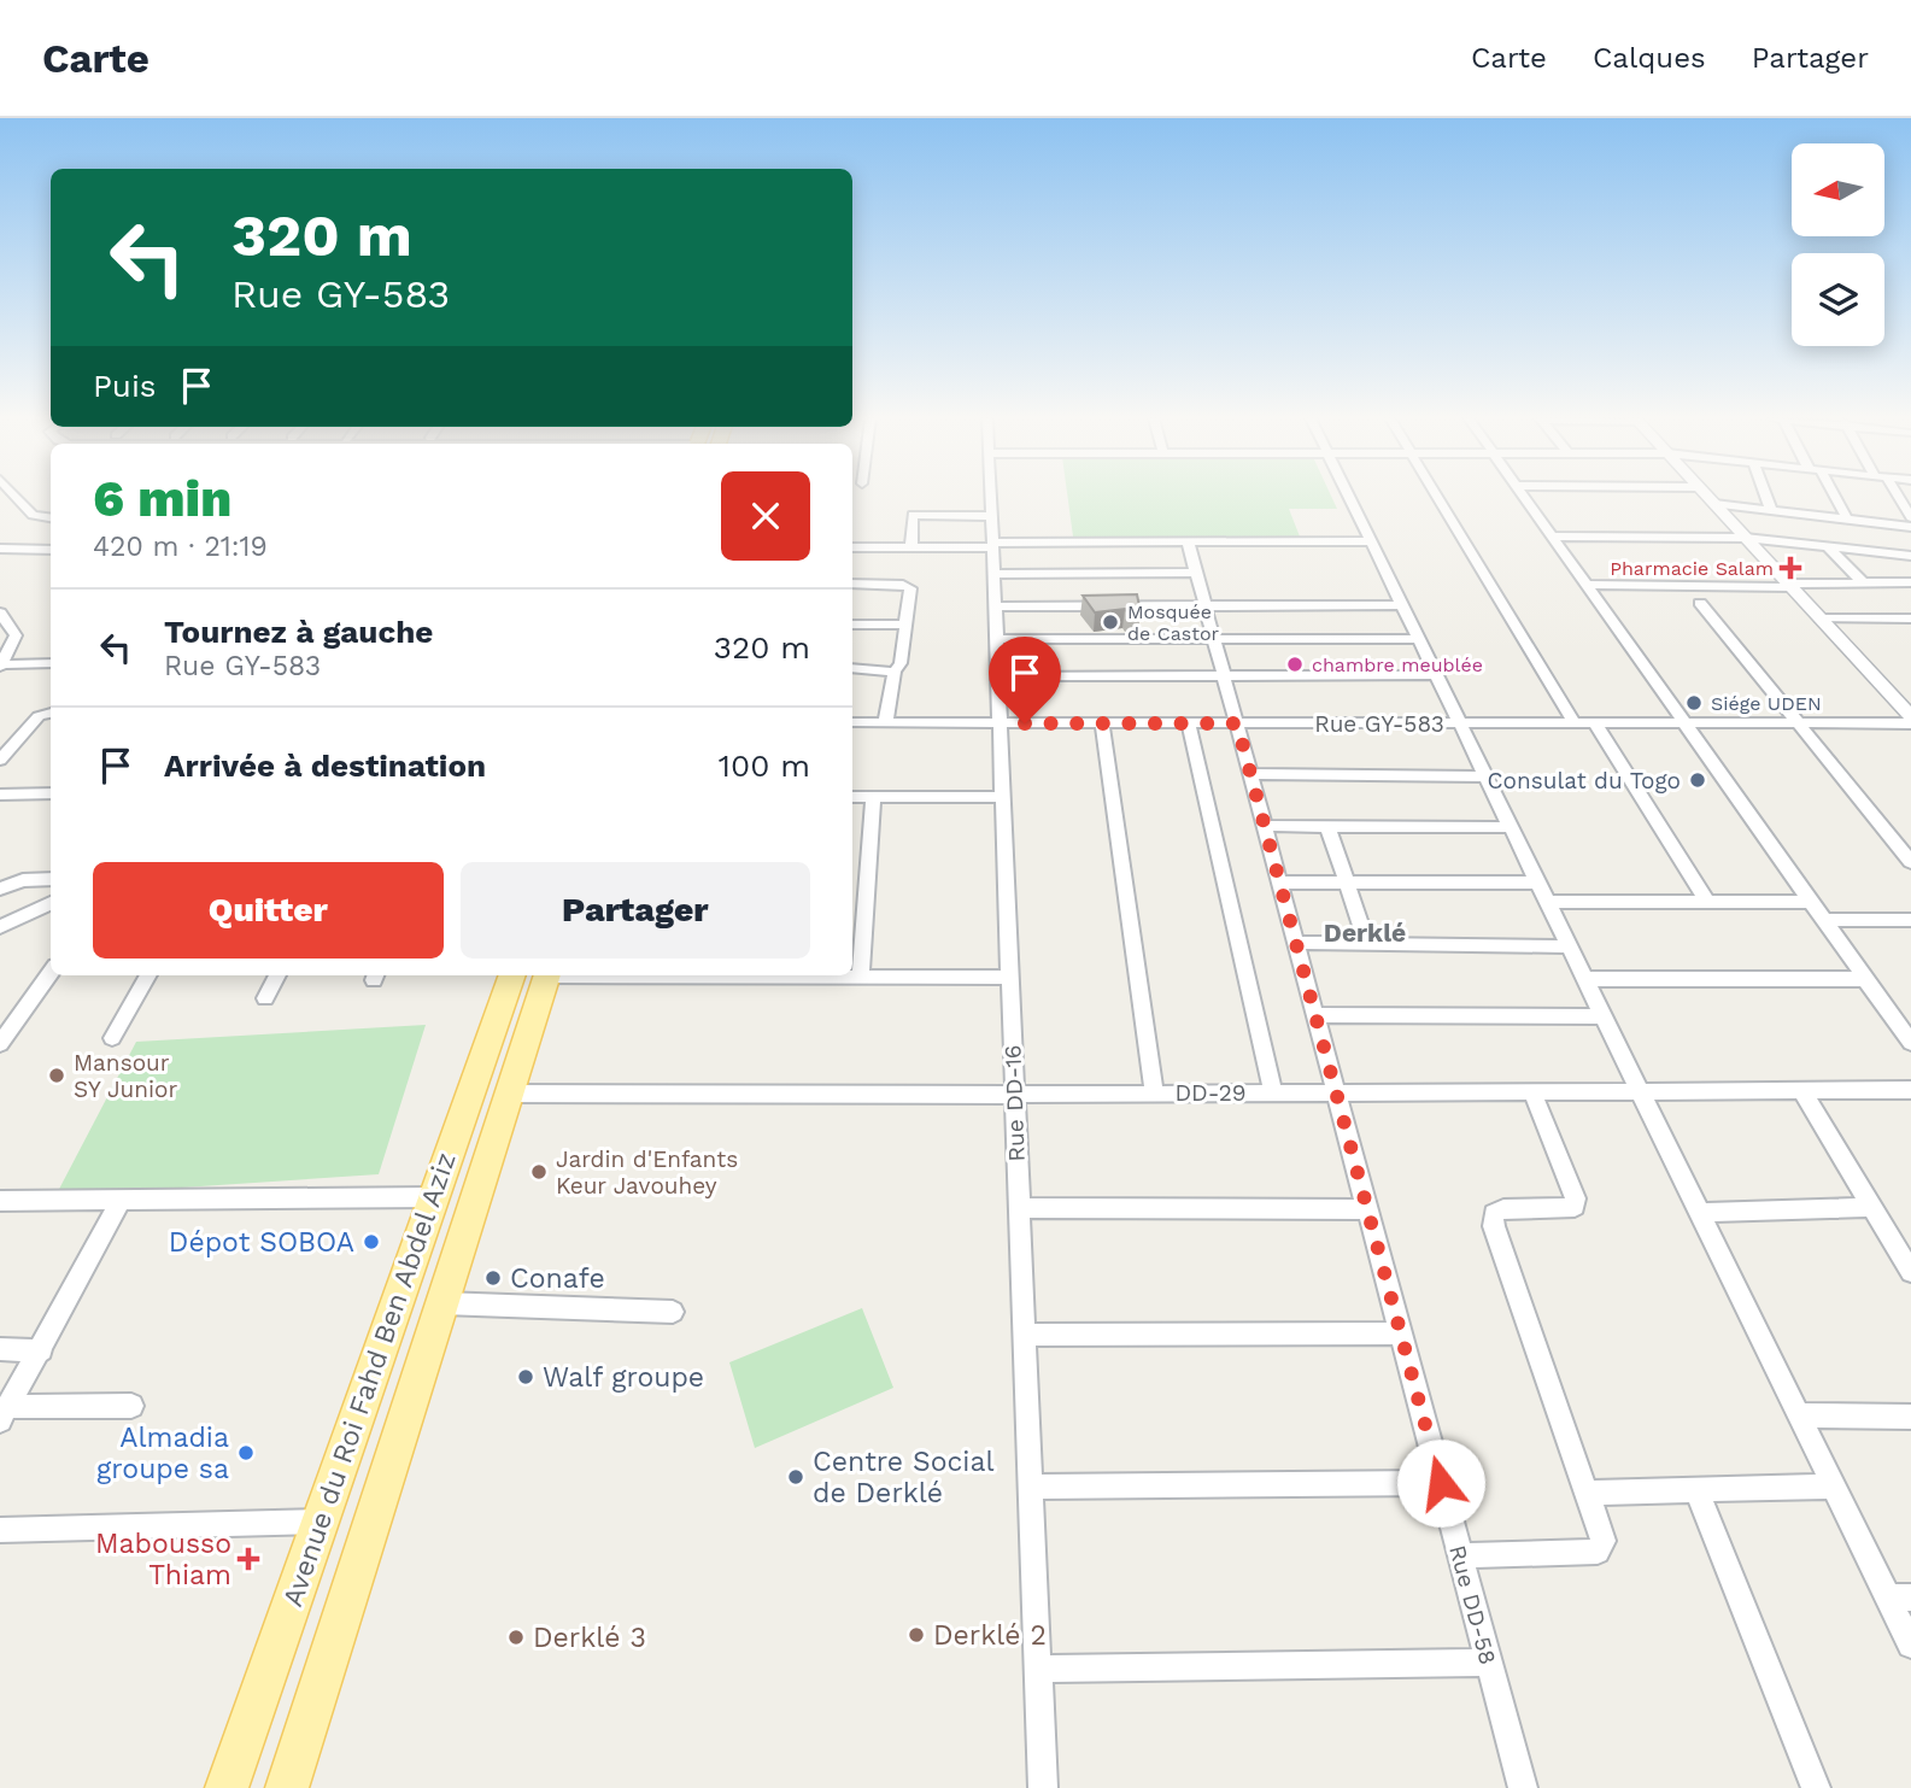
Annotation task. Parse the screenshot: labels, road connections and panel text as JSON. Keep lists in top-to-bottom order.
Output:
{
  "streets": {
    "main road": ["Avenue du Roi Fahd Ben Abdel Aziz"],
    "street": [
      "Rue GY-583",
      "DD-29",
      "Rue DD-16",
      "Rue DD-58"
    ]
  },
  "crossings": [
    ["Rue GY-583", "Rue DD-16"],
    ["Rue GY-583", "Rue DD-58"],
    ["DD-29", "Rue DD-16"],
    ["DD-29", "Avenue du Roi Fahd Ben Abdel Aziz"],
    ["DD-29", "Rue DD-58"]
  ],
  "districts": ["Derklé"],
  "places": {
    "health": ["Pharmacie Salam", "Mabousso Thiam"],
    "other": [
      "Mosquée de Castor",
      "chambre meublée",
      "Siége UDEN",
      "Consulat du Togo",
      "Mansour SY Junior",
      "Jardin d'Enfants Keur Javouhey",
      "Dépot SOBOA",
      "Conafe",
      "Walf groupe",
      "Almadia groupe sa",
      "Centre Social de Derklé",
      "Derklé 2",
      "Derklé 3"
    ]
  },
  "north": "left",
  "page": {
    "header": "Carte",
    "nav": ["Carte", "Calques", "Partager"],
    "turn": ["320 m", "Rue GY-583"],
    "then": "Puis",
    "heading": ["6 min", "420 m · 21:19"],
    "list": [
      {
        "name": "Tournez à gauche",
        "note": "Rue GY-583",
        "value": "320 m"
      },
      {
        "name": "Arrivée à destination",
        "value": "100 m"
      }
    ],
    "buttons": ["Quitter", "Partager"]
  }
}
